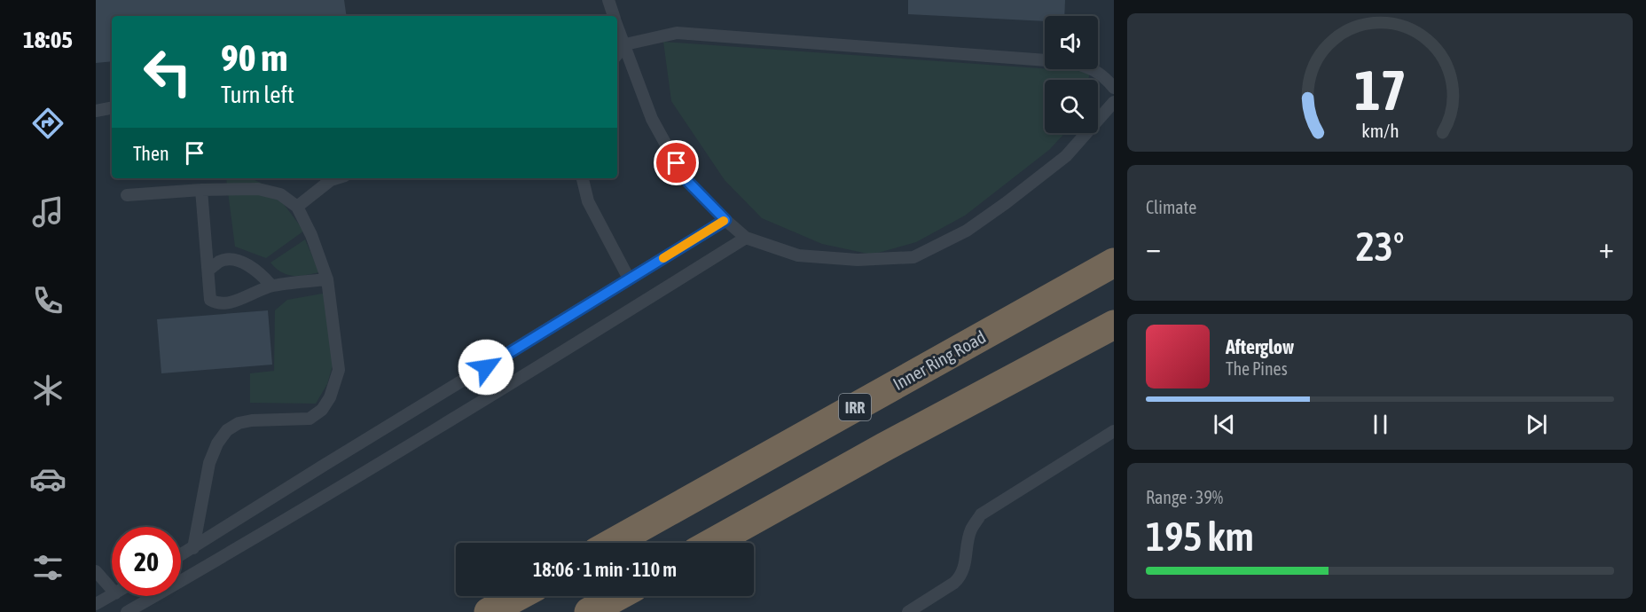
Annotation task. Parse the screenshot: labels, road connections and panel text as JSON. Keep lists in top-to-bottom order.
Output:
{
  "streets": {
    "highway": ["Inner Ring Road", "IRR"]
  },
  "page": {
    "tabs": "18:05",
    "turn": ["90 m", "Turn left"],
    "then": "Then",
    "tile": [
      "Climate",
      ["Range · 39%", "195 km"]
    ],
    "heat": ["−", "23°", "+"],
    "song": ["Afterglow", "The Pines"],
    "limit": "20",
    "trip": "18:06 · 1 min · 110 m",
    "gauge": ["17", "km/h"]
  }
}
